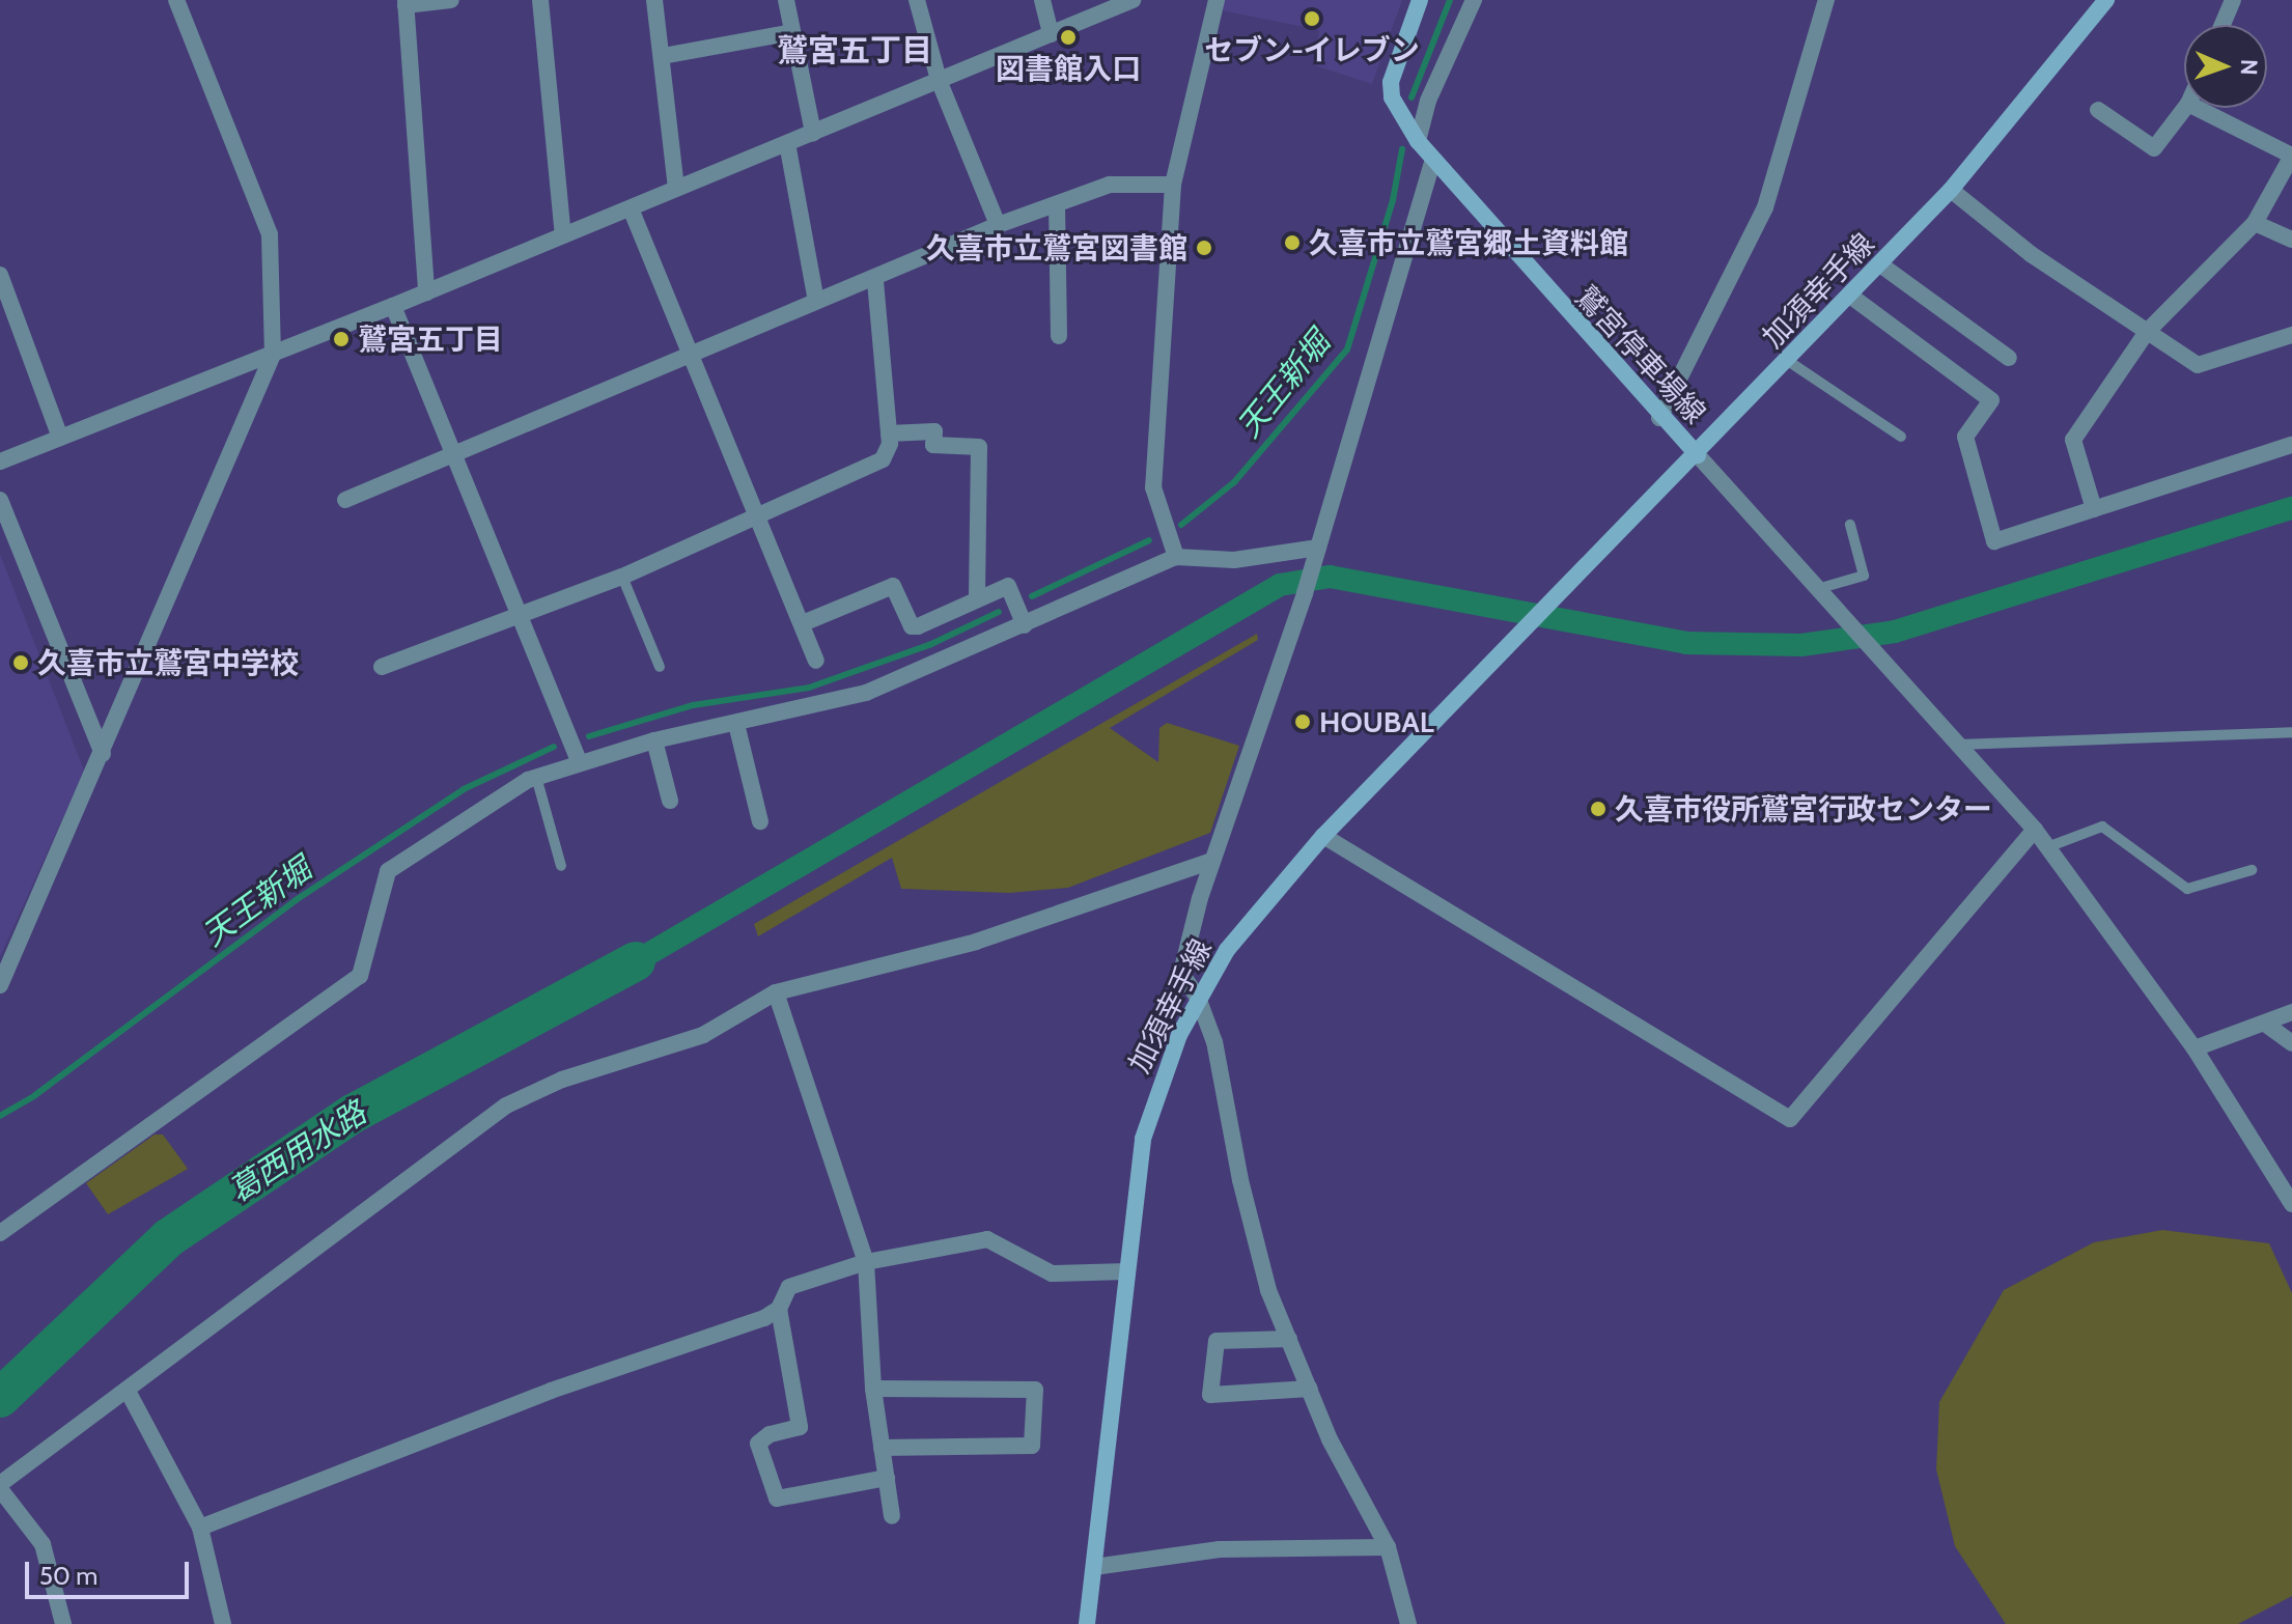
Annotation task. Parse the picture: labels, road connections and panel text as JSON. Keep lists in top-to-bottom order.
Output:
{
  "streets": {
    "main road": ["加須幸手線", "鷲宮停車場線"]
  },
  "crossings": [
    ["加須幸手線", "鷲宮停車場線"]
  ],
  "districts": ["鷲宮五丁目"],
  "water": ["天王新堀", "葛西用水路"],
  "places": [
    "セブン-イレブン",
    "図書館入口",
    "久喜市立鷲宮郷土資料館",
    "久喜市立鷲宮図書館",
    "鷲宮五丁目",
    "久喜市立鷲宮中学校",
    "HOUBAL",
    "久喜市役所鷲宮行政センター"
  ],
  "scale_bar": "50 m",
  "north": "right"
}
